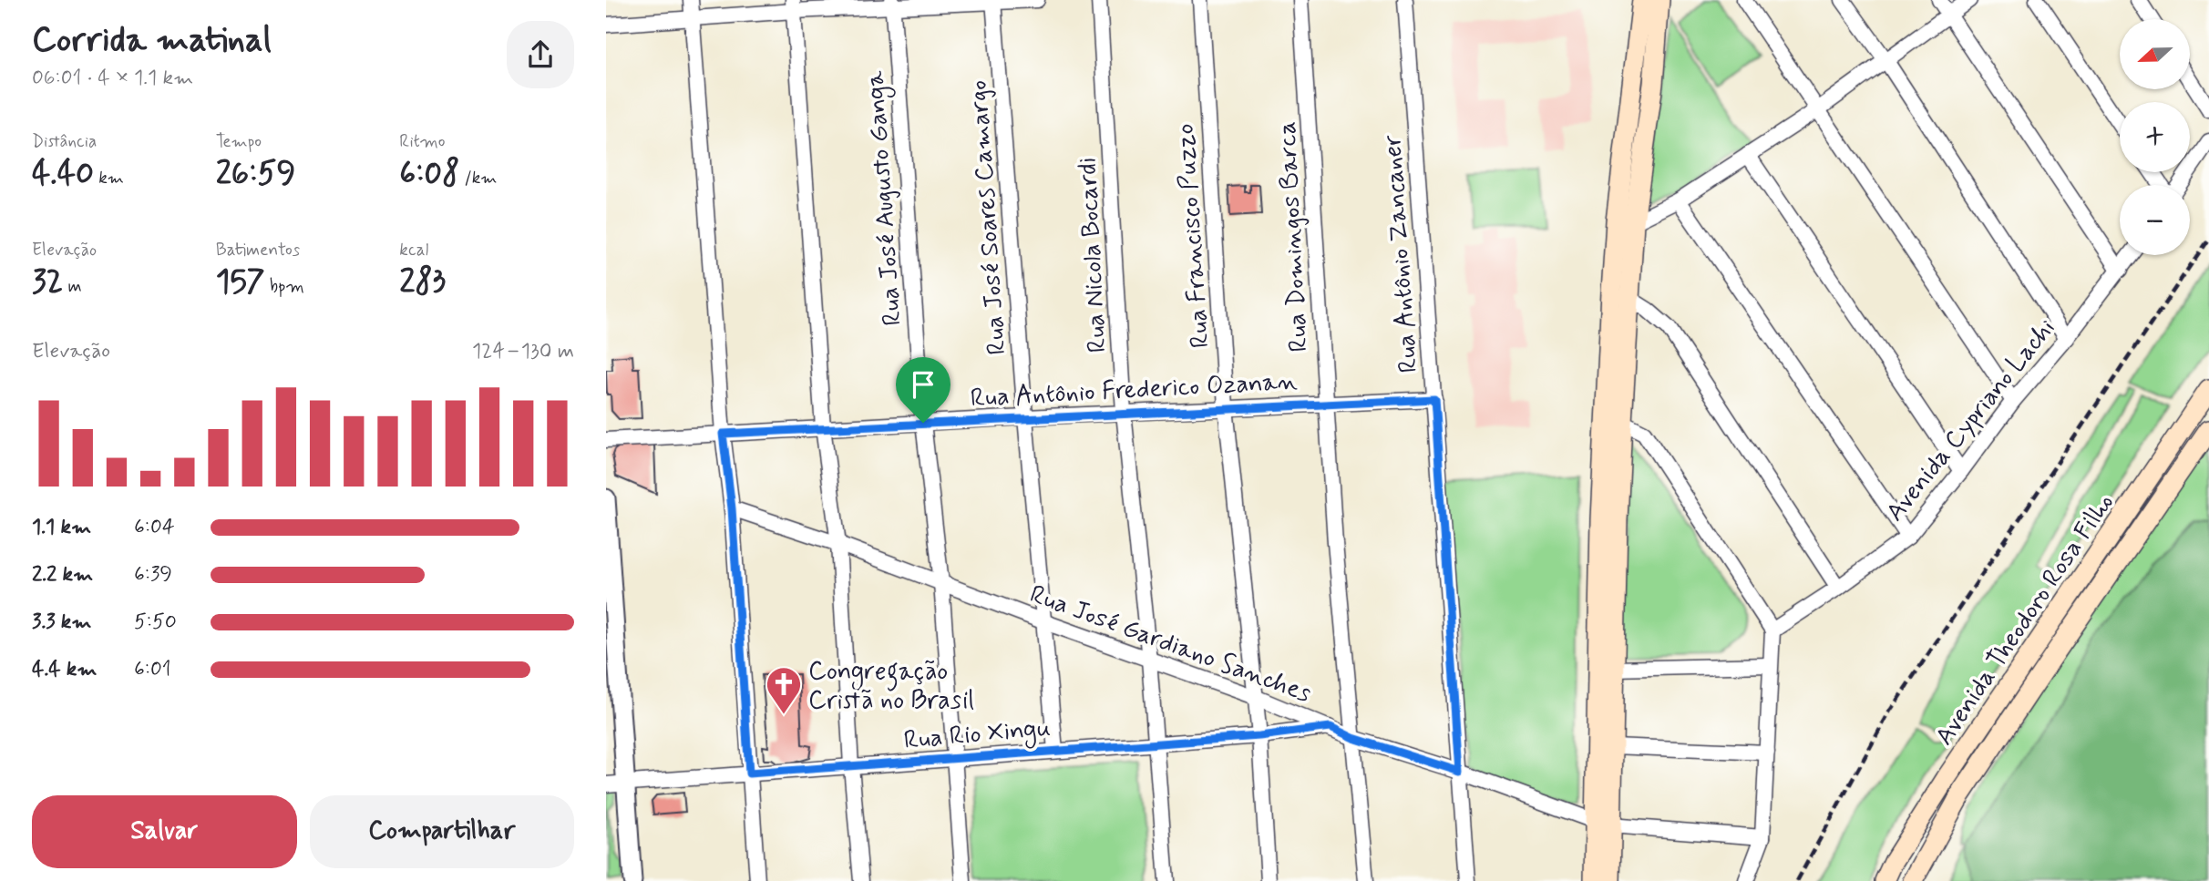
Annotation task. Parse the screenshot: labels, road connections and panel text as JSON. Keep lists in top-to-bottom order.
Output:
{
  "streets": {
    "main road": ["Avenida Theodoro Rosa Filho"],
    "street": [
      "Rua José Augusto Ganga",
      "Rua José Soares Camargo",
      "Rua Francisco Puzzo",
      "Rua Domingos Barca",
      "Rua Antônio Zancaner",
      "Rua Nicola Bocardi",
      "Rua Antônio Frederico Ozanan",
      "Avenida Cypriano Lachi",
      "Rua José Gardiano Sanches",
      "Rua Rio Xingu"
    ]
  },
  "crossings": [
    ["Rua José Augusto Ganga", "Rua Antônio Frederico Ozanan"],
    ["Rua José Augusto Ganga", "Rua José Gardiano Sanches"],
    ["Rua José Augusto Ganga", "Rua Rio Xingu"],
    ["Rua José Soares Camargo", "Rua Antônio Frederico Ozanan"],
    ["Rua José Soares Camargo", "Rua José Gardiano Sanches"],
    ["Rua José Soares Camargo", "Rua Rio Xingu"],
    ["Rua Francisco Puzzo", "Rua Antônio Frederico Ozanan"],
    ["Rua Francisco Puzzo", "Rua José Gardiano Sanches"],
    ["Rua Francisco Puzzo", "Rua Rio Xingu"],
    ["Rua Domingos Barca", "Rua Antônio Frederico Ozanan"],
    ["Rua Domingos Barca", "Rua José Gardiano Sanches"],
    ["Rua Antônio Zancaner", "Rua Antônio Frederico Ozanan"],
    ["Rua Antônio Zancaner", "Rua José Gardiano Sanches"],
    ["Rua Nicola Bocardi", "Rua Antônio Frederico Ozanan"],
    ["Rua Nicola Bocardi", "Rua José Gardiano Sanches"],
    ["Rua Nicola Bocardi", "Rua Rio Xingu"],
    ["Rua José Gardiano Sanches", "Rua Rio Xingu"]
  ],
  "places": {
    "church": ["Congregação Cristã no Brasil"]
  },
  "north": "left",
  "page": {
    "heading": ["Corrida matinal", "06:01 · 4 × 1.1 km"],
    "map_buttons": ["+", "−"],
    "stats": [
      ["Distância", "4.40 km"],
      ["Tempo", "26:59"],
      ["Ritmo", "6:08 /km"],
      ["Elevação", "32 m"],
      ["Batimentos", "157 bpm"],
      ["kcal", "283"]
    ],
    "chart": ["Elevação", "124–130 m"],
    "list": [
      {
        "name": "1.1 km",
        "note": "6:04"
      },
      {
        "name": "2.2 km",
        "note": "6:39"
      },
      {
        "name": "3.3 km",
        "note": "5:50"
      },
      {
        "name": "4.4 km",
        "note": "6:01"
      }
    ],
    "buttons": ["Salvar", "Compartilhar"]
  }
}
